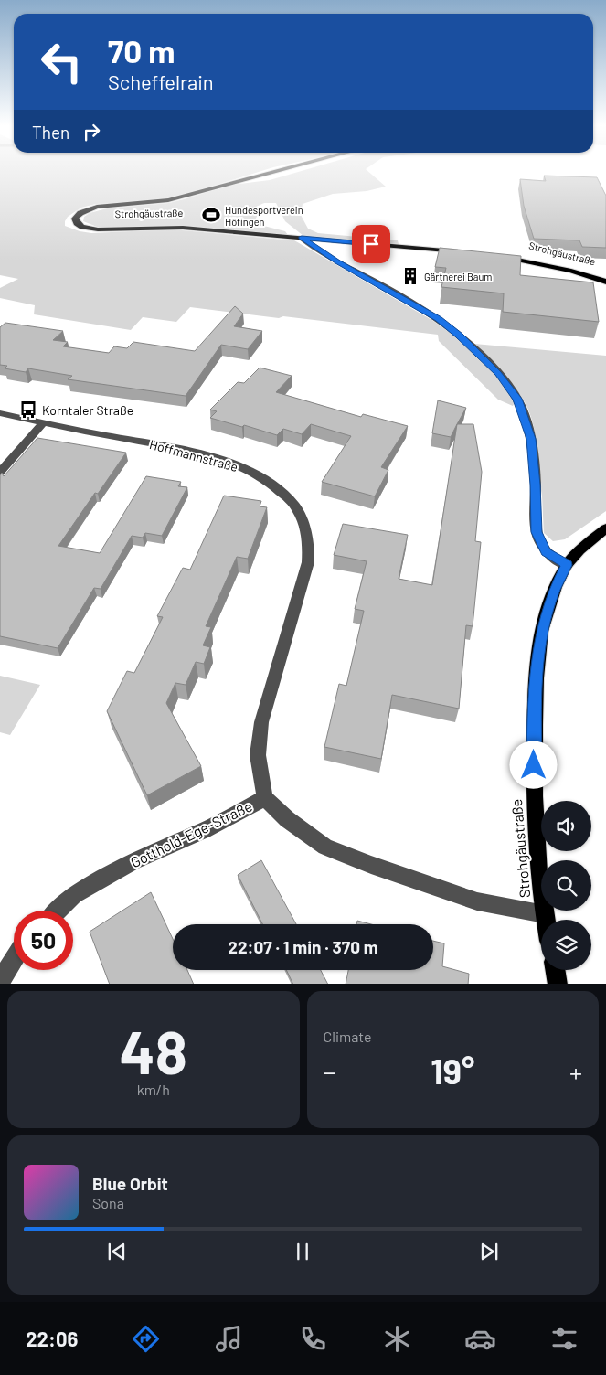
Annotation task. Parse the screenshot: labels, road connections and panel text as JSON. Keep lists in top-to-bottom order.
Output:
{
  "streets": {
    "main road": ["Strohgäustraße"],
    "street": ["Hoffmannstraße", "Gotthold-Ege-Straße"]
  },
  "crossings": [
    ["Strohgäustraße", "Gotthold-Ege-Straße"],
    ["Hoffmannstraße", "Gotthold-Ege-Straße"]
  ],
  "places": {
    "sports": ["Hundesportverein Höfingen"],
    "building": ["Gärtnerei Baum"],
    "bus stop": ["Korntaler Straße"]
  },
  "page": {
    "turn": ["70 m", "Scheffelrain"],
    "then": "Then",
    "limit": "50",
    "trip": "22:07 · 1 min · 370 m",
    "tile": [
      ["48", "km/h"],
      "Climate"
    ],
    "heat": ["−", "19°", "+"],
    "song": ["Blue Orbit", "Sona"],
    "tabs": "22:06"
  }
}
